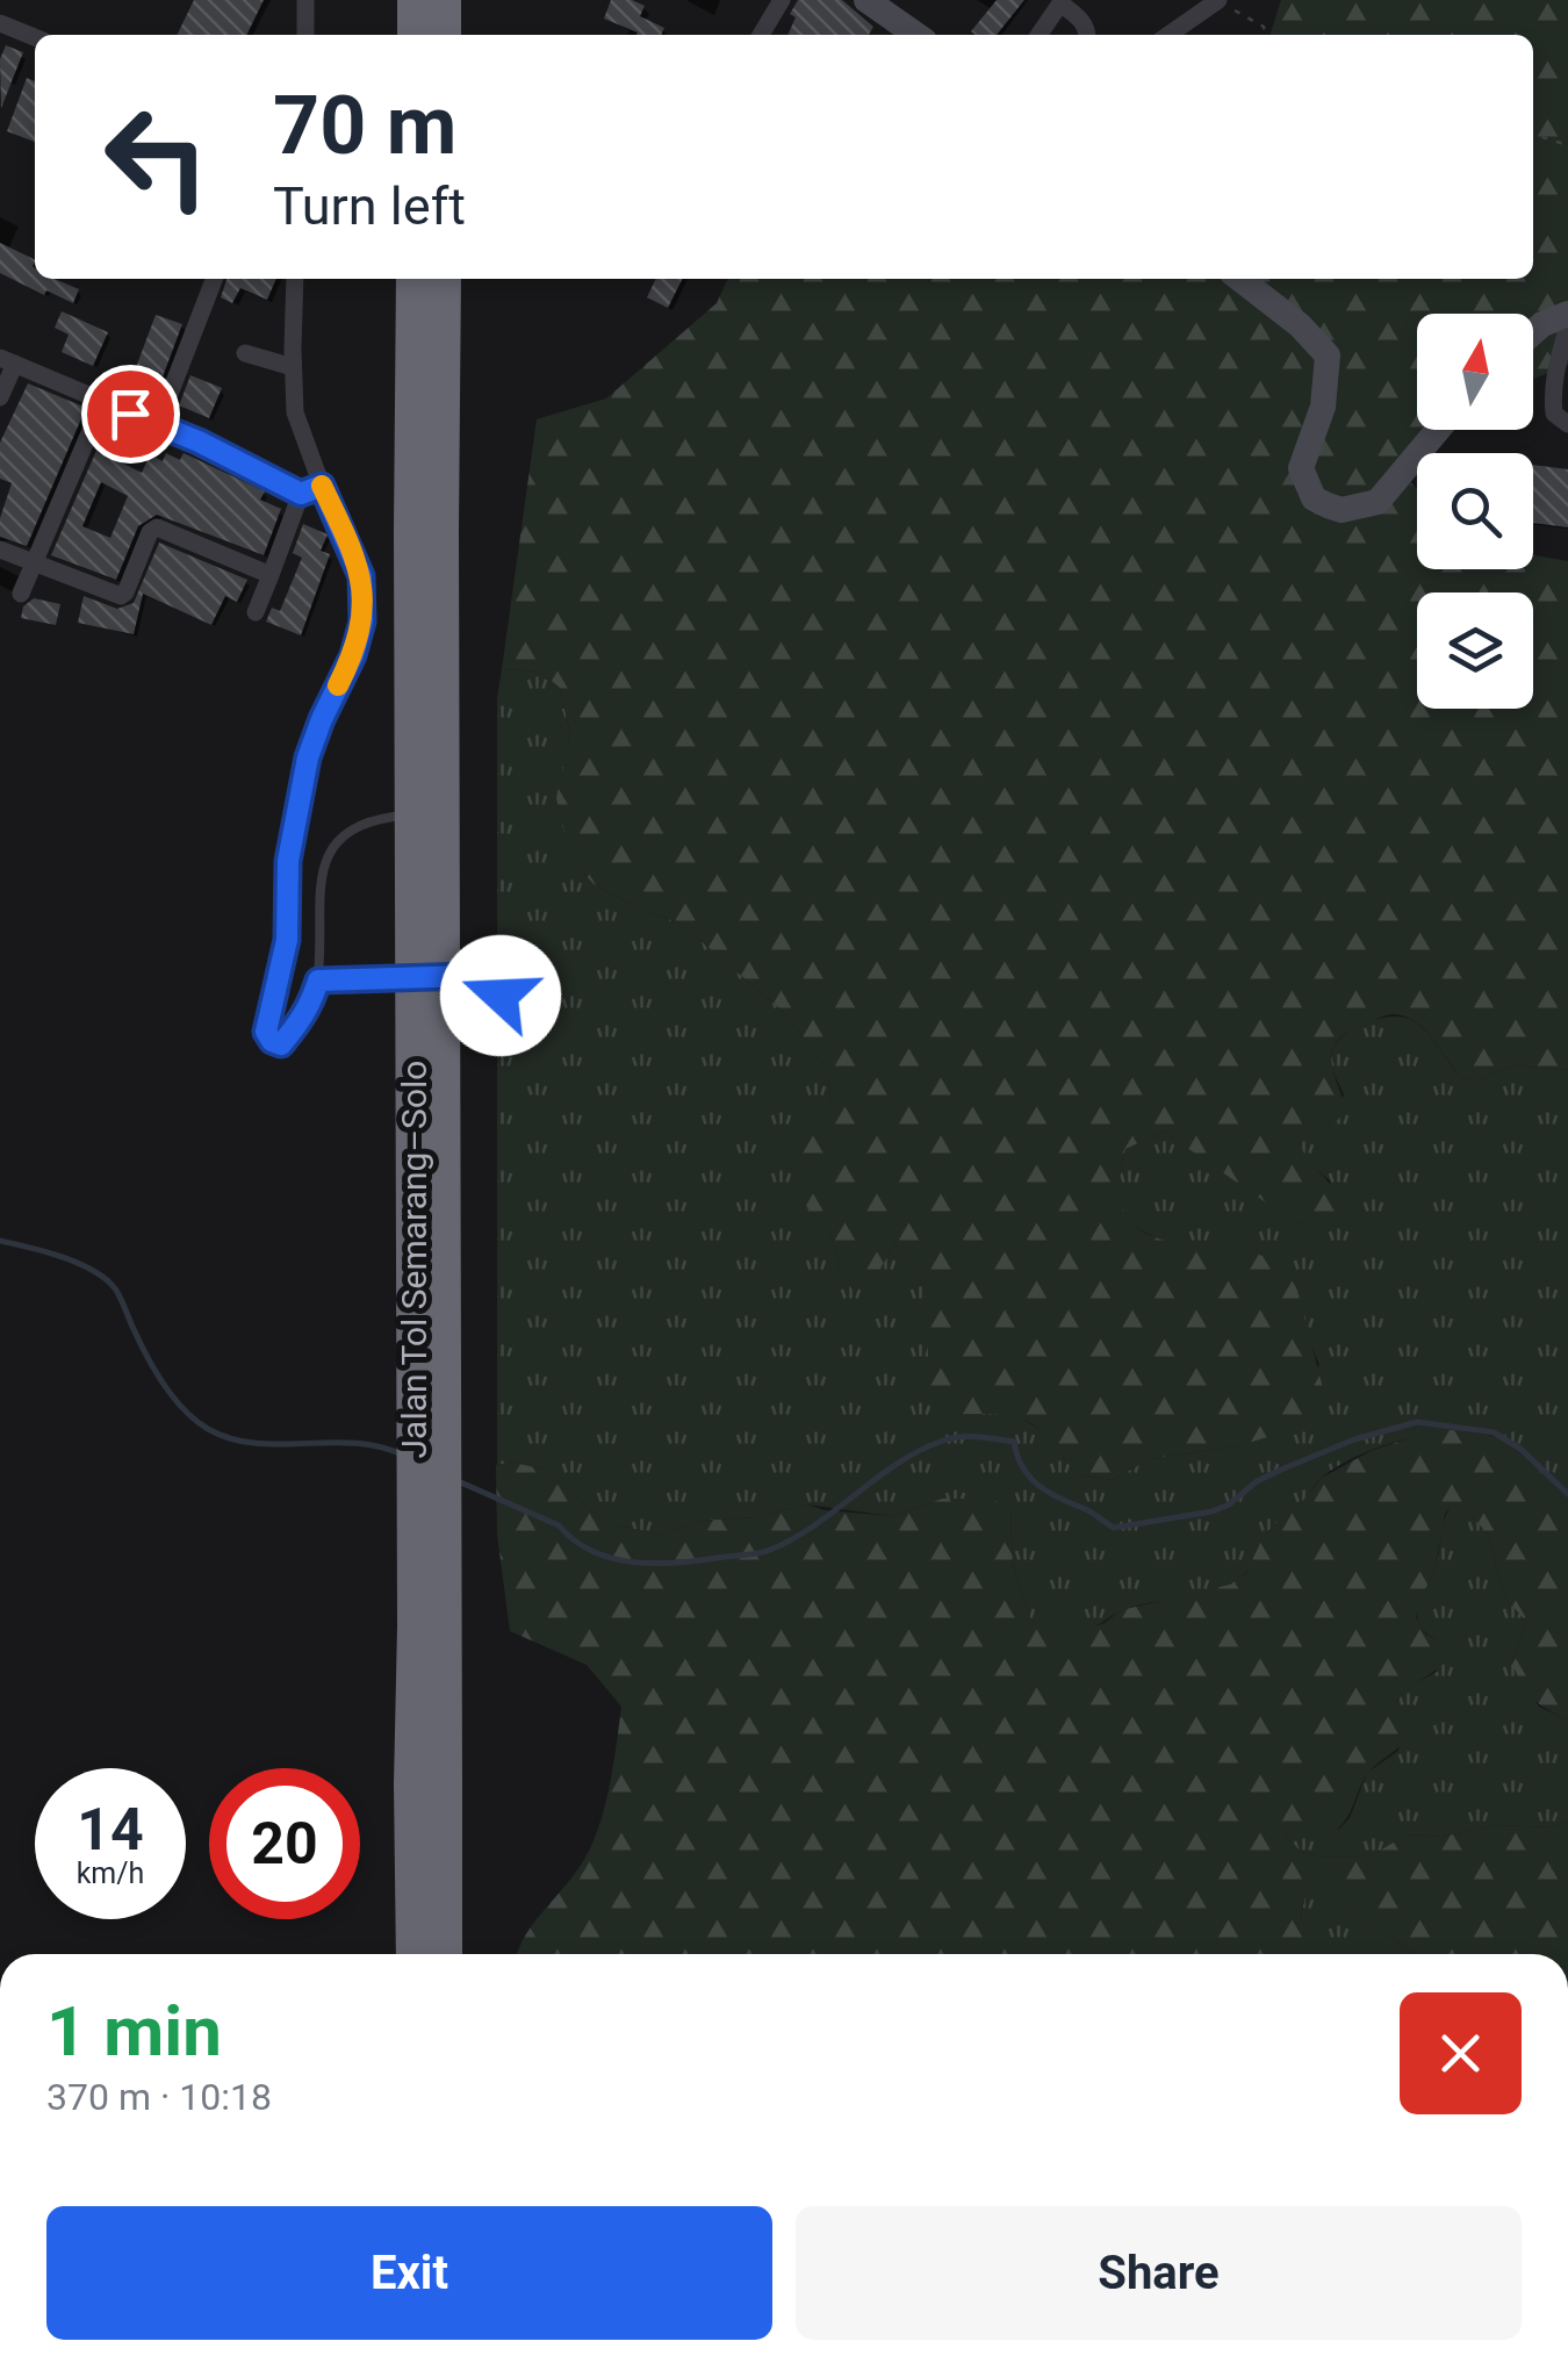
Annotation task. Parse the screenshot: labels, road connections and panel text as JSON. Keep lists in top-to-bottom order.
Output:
{
  "streets": {
    "highway": ["Jalan Tol Semarang–Solo"]
  },
  "north": "top",
  "page": {
    "turn": ["70 m", "Turn left"],
    "speed": "14 km/h",
    "limit": "20",
    "heading": ["1 min", "370 m · 10:18"],
    "buttons": ["Exit", "Share"]
  }
}
